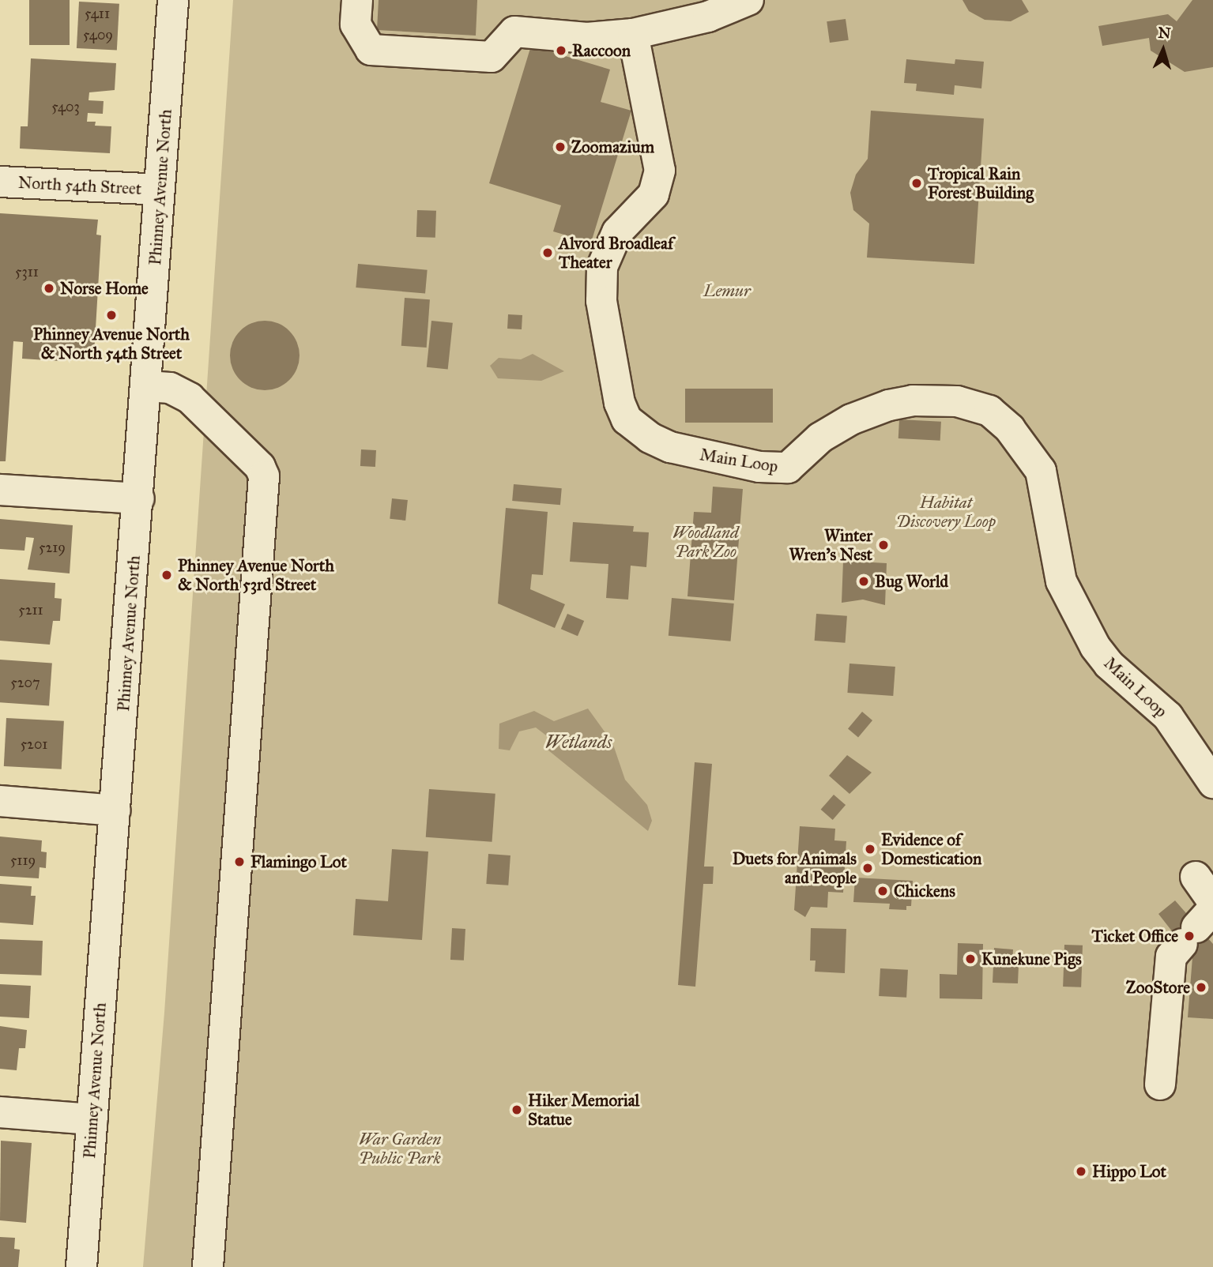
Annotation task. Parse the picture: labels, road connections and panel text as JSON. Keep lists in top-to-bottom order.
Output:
{
  "streets": {
    "street": ["North 54th Street", "Phinney Avenue North", "Main Loop"]
  },
  "crossings": [
    ["North 54th Street", "Phinney Avenue North"]
  ],
  "water": ["Wetlands"],
  "parks": [
    "Lemur",
    "Habitat Discovery Loop",
    "Woodland Park Zoo",
    "War Garden Public Park"
  ],
  "places": [
    "Raccoon",
    "Zoomazium",
    "Tropical Rain Forest Building",
    "Alvord Broadleaf Theater",
    "Norse Home",
    "Phinney Avenue North & North 54th Street",
    "Winter Wren's Nest",
    "Phinney Avenue North & North 53rd Street",
    "Bug World",
    "Evidence of Domestication",
    "Flamingo Lot",
    "Duets for Animals and People",
    "Chickens",
    "Ticket Office",
    "Kunekune Pigs",
    "ZooStore",
    "Hiker Memorial Statue",
    "Hippo Lot"
  ],
  "house_numbers": [
    "5411",
    "5409",
    "5403",
    "5311",
    "5219",
    "5211",
    "5207",
    "5201",
    "5119"
  ],
  "north": "top"
}
